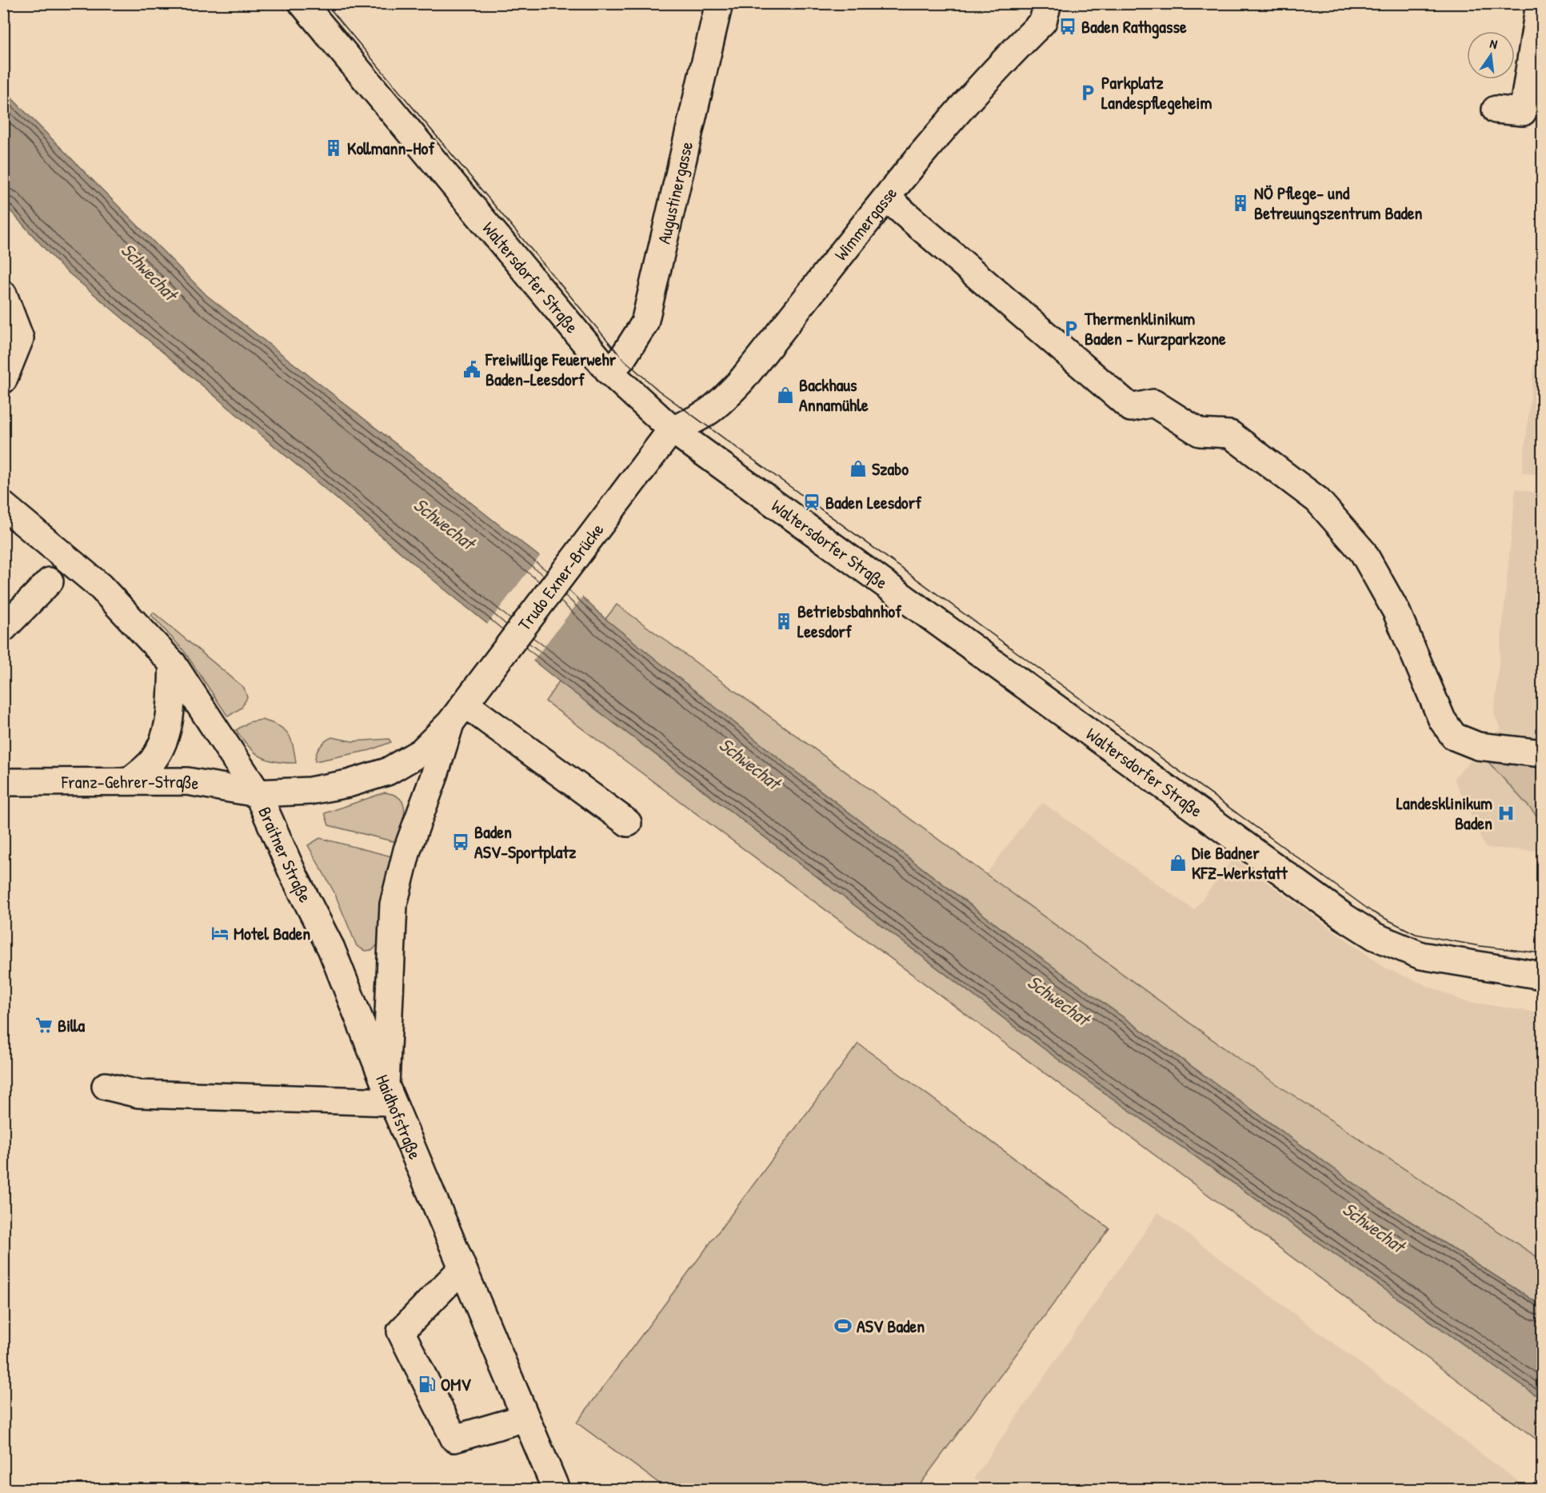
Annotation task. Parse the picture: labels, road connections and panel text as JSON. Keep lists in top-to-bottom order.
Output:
{
  "streets": {
    "street": [
      "Augustinergasse",
      "Wimmergasse",
      "Waltersdorfer Straße",
      "Trudo Exner-Brücke",
      "Franz-Gehrer-Straße",
      "Braitner Straße",
      "Haidhofstraße"
    ]
  },
  "crossings": [
    ["Augustinergasse", "Waltersdorfer Straße"],
    ["Wimmergasse", "Waltersdorfer Straße"],
    ["Wimmergasse", "Trudo Exner-Brücke"],
    ["Waltersdorfer Straße", "Trudo Exner-Brücke"],
    ["Trudo Exner-Brücke", "Franz-Gehrer-Straße"],
    ["Trudo Exner-Brücke", "Haidhofstraße"],
    ["Franz-Gehrer-Straße", "Braitner Straße"],
    ["Franz-Gehrer-Straße", "Haidhofstraße"],
    ["Braitner Straße", "Haidhofstraße"]
  ],
  "water": ["Schwechat"],
  "places": {
    "bus stop": ["Baden Rathgasse", "Baden ASV-Sportplatz"],
    "parking": ["Parkplatz Landespflegeheim", "Thermenklinikum Baden - Kurzparkzone"],
    "building": ["Kollmann-Hof", "NÖ Pflege- und Betreuungszentrum Baden", "Betriebsbahnhof Leesdorf"],
    "public building": ["Freiwillige Feuerwehr Baden-Leesdorf"],
    "shop": ["Backhaus Annamühle", "Szabo", "Die Badner KFZ-Werkstatt"],
    "station": ["Baden Leesdorf"],
    "hospital": ["Landesklinikum Baden"],
    "hotel": ["Motel Baden"],
    "supermarket": ["Billa"],
    "sports": ["ASV Baden"],
    "fuel station": ["OMV"]
  },
  "north": "top"
}
